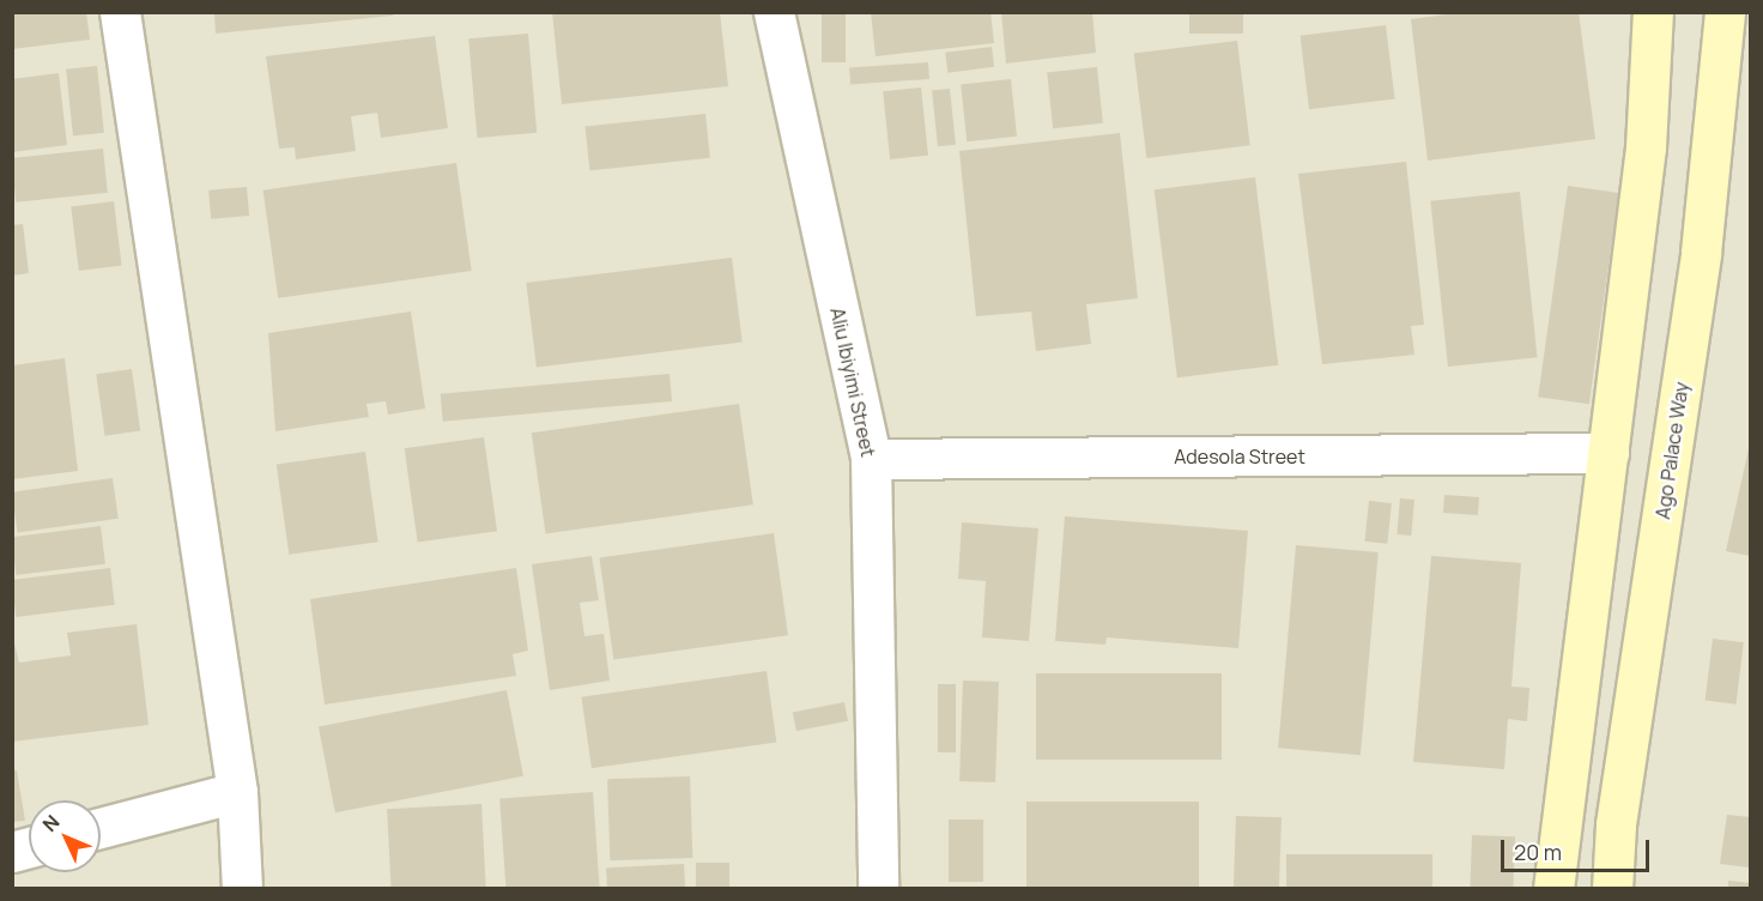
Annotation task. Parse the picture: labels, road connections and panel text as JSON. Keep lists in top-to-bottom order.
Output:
{
  "streets": {
    "main road": ["Ago Palace Way"],
    "street": ["Aliu Ibiyimi Street", "Adesola Street"]
  },
  "crossings": [
    ["Aliu Ibiyimi Street", "Adesola Street"]
  ],
  "scale_bar": "20 m",
  "north": "top left"
}
